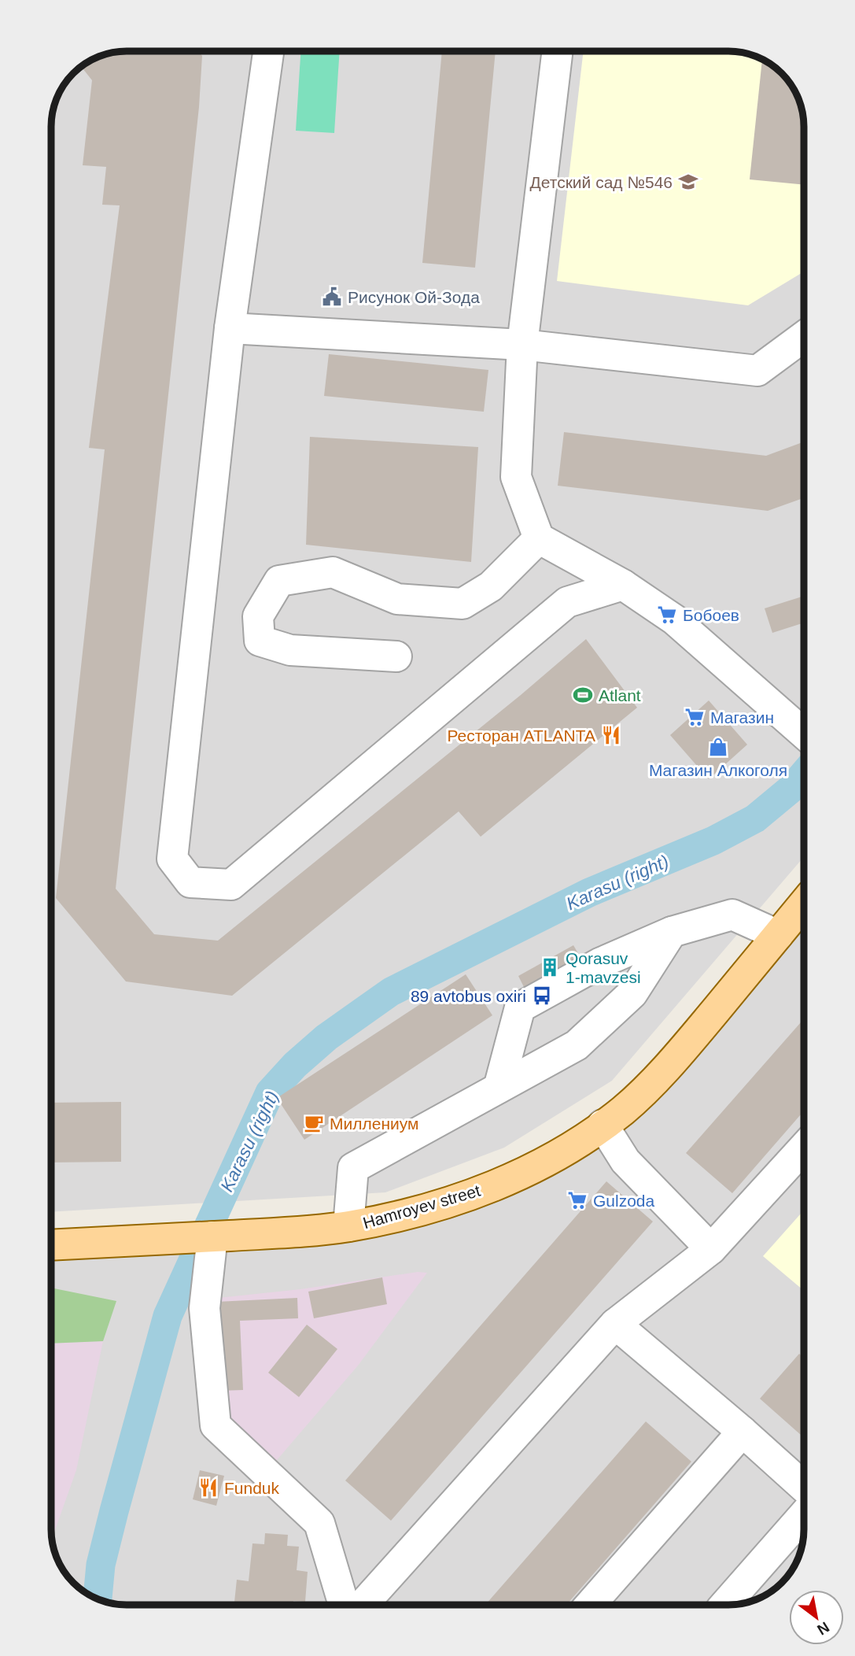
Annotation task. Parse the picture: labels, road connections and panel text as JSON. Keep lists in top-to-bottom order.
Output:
{
  "streets": {
    "main road": ["Hamroyev street"]
  },
  "water": ["Karasu (right)"],
  "places": {
    "school or university": ["Детский сад №546"],
    "public building": ["Рисунок Ой-Зода"],
    "supermarket": ["Бобоев", "Магазин", "Gulzoda"],
    "sports": ["Atlant"],
    "restaurant": ["Ресторан ATLANTA", "Funduk"],
    "shop": ["Магазин Алкоголя"],
    "building": ["Qorasuv 1-mavzesi"],
    "bus stop": ["89 avtobus oxiri"],
    "cafe": ["Миллениум"]
  },
  "north": "bottom right"
}
